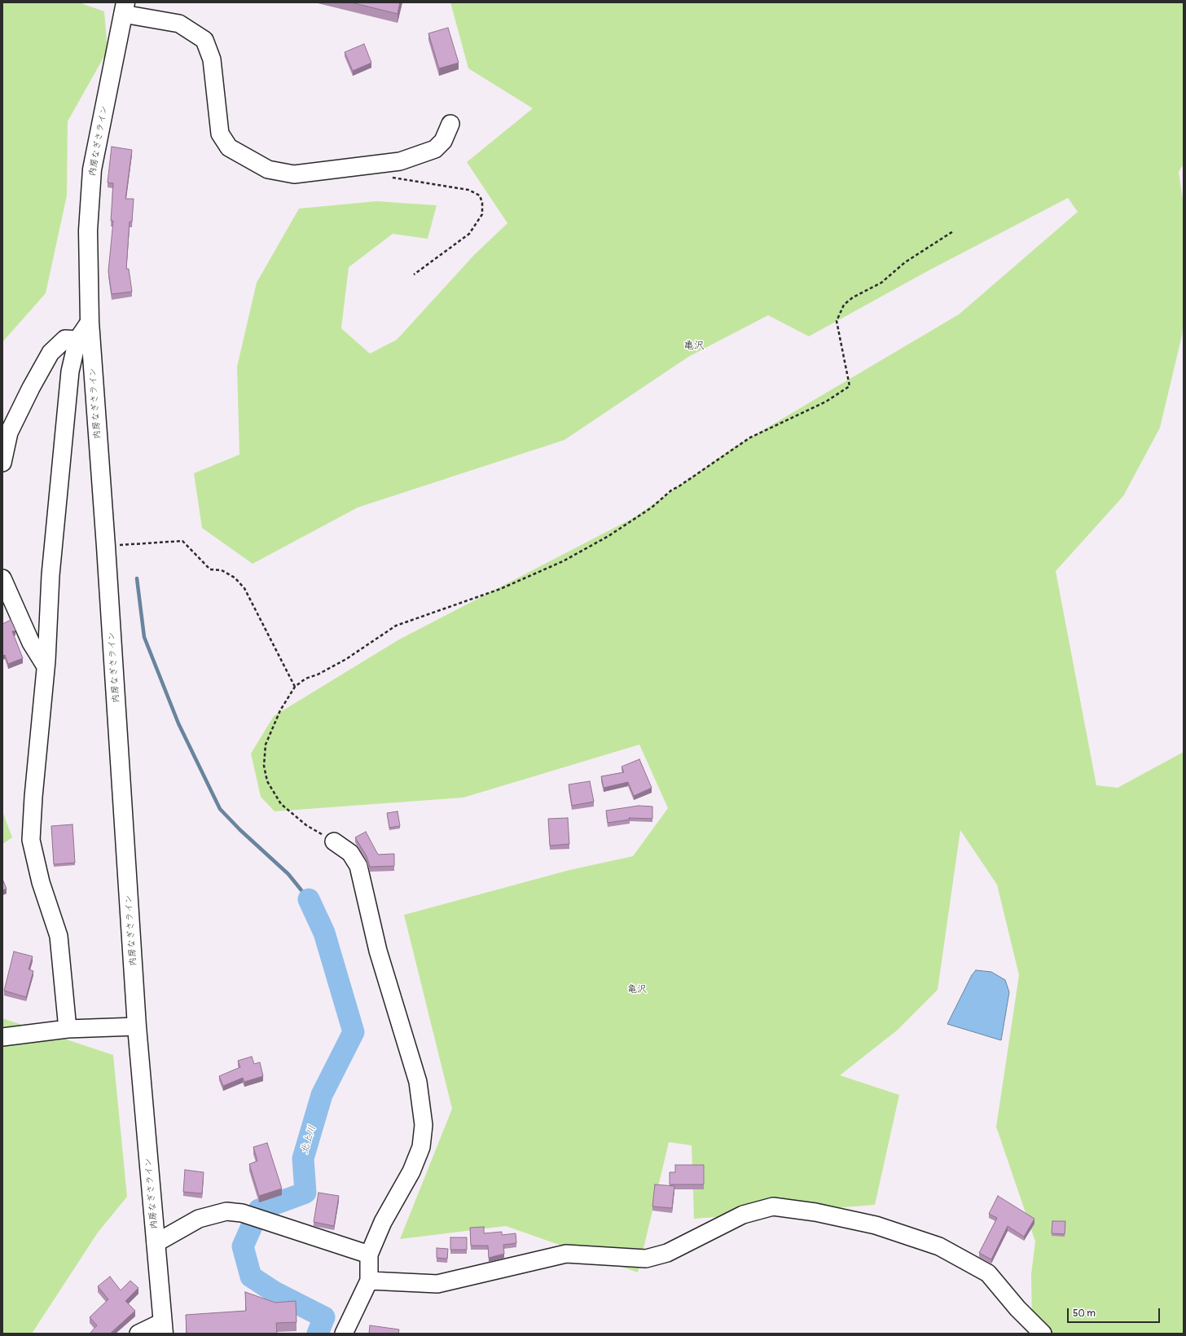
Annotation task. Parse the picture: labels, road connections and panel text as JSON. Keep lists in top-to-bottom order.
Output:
{
  "streets": {
    "highway": ["内房なぎさライン"]
  },
  "districts": ["亀沢", "亀沢"],
  "water": ["北上川"],
  "scale_bar": "50 m"
}
